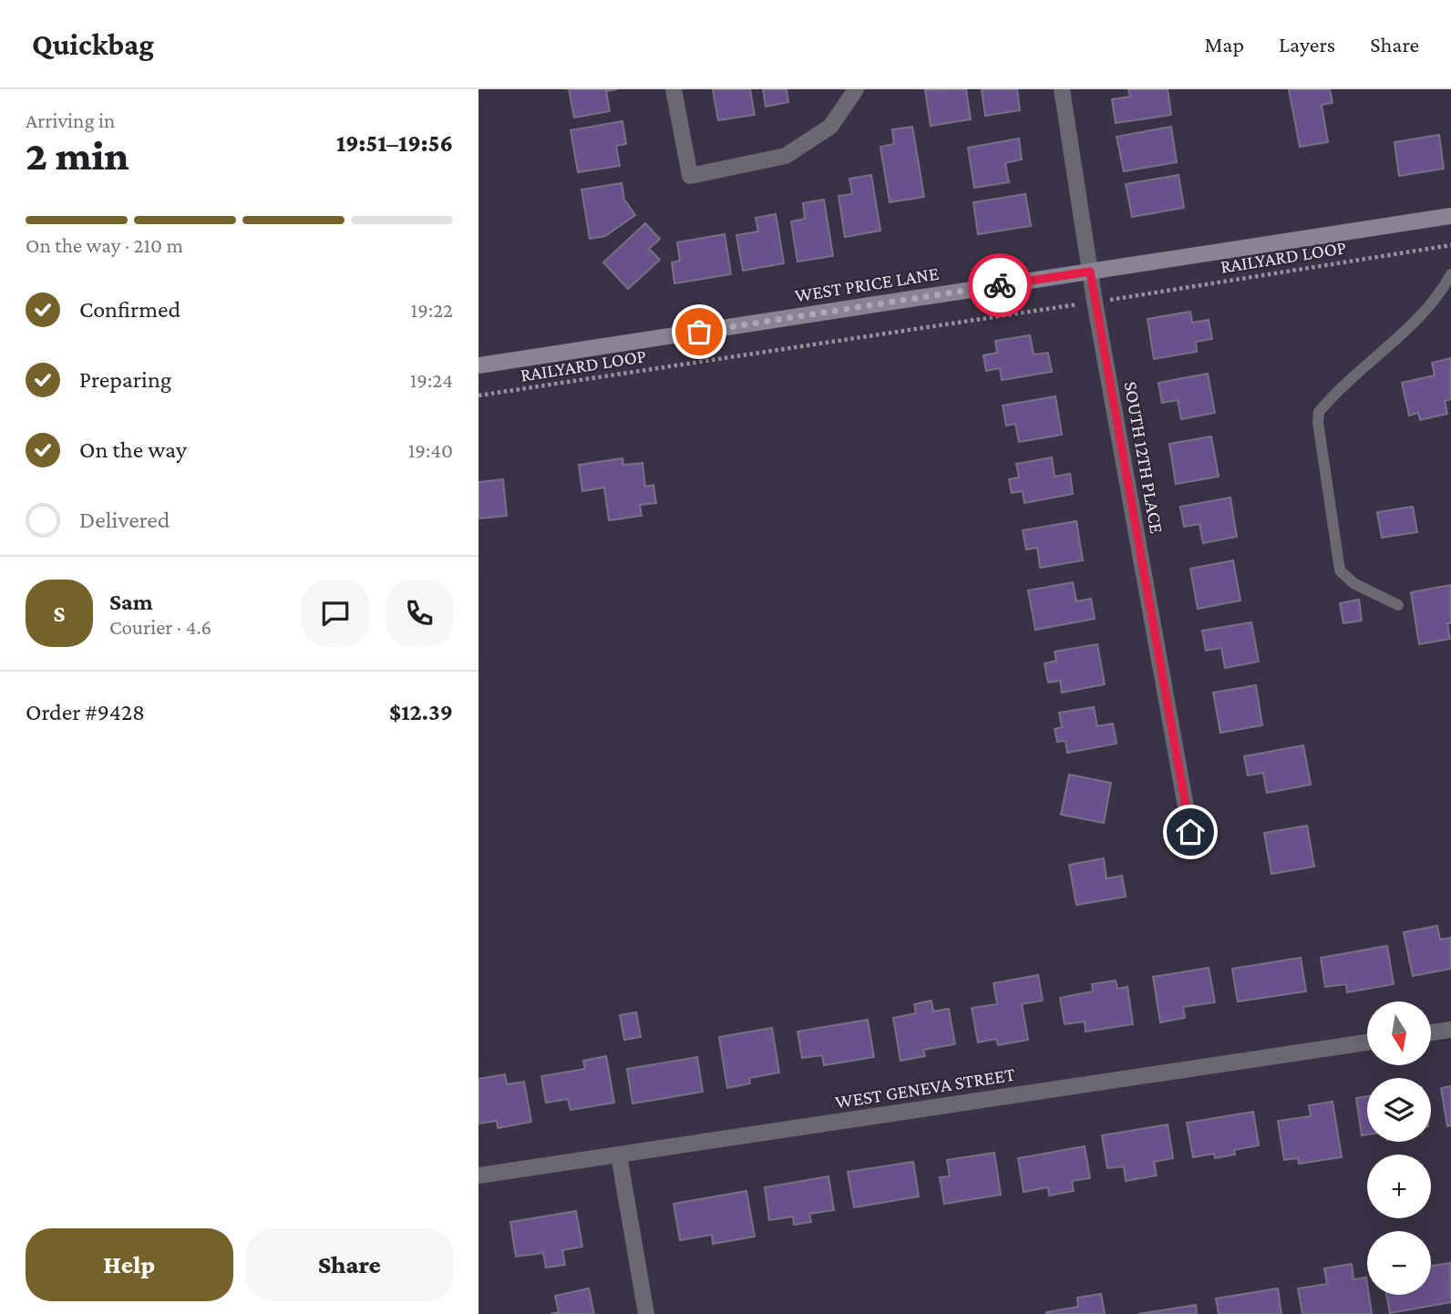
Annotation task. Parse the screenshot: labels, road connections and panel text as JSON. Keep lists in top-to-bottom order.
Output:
{
  "streets": {
    "street": ["WEST PRICE LANE", "SOUTH 12TH PLACE", "WEST GENEVA STREET"],
    "path": ["RAILYARD LOOP"]
  },
  "crossings": [
    ["WEST PRICE LANE", "SOUTH 12TH PLACE"]
  ],
  "north": "bottom",
  "page": {
    "header": "Quickbag",
    "nav": ["Map", "Layers", "Share"],
    "heading": ["2 min", "Arriving in", "19:51–19:56"],
    "panel": [
      "Sam",
      "Courier · 4.6",
      "Order #9428",
      "$12.39"
    ],
    "bar": "On the way · 210 m",
    "list": [
      ["Confirmed", "19:22"],
      ["Preparing", "19:24"],
      ["On the way", "19:40"],
      "Delivered"
    ],
    "round": "S",
    "map_buttons": ["+", "−"],
    "buttons": ["Help", "Share"]
  }
}
